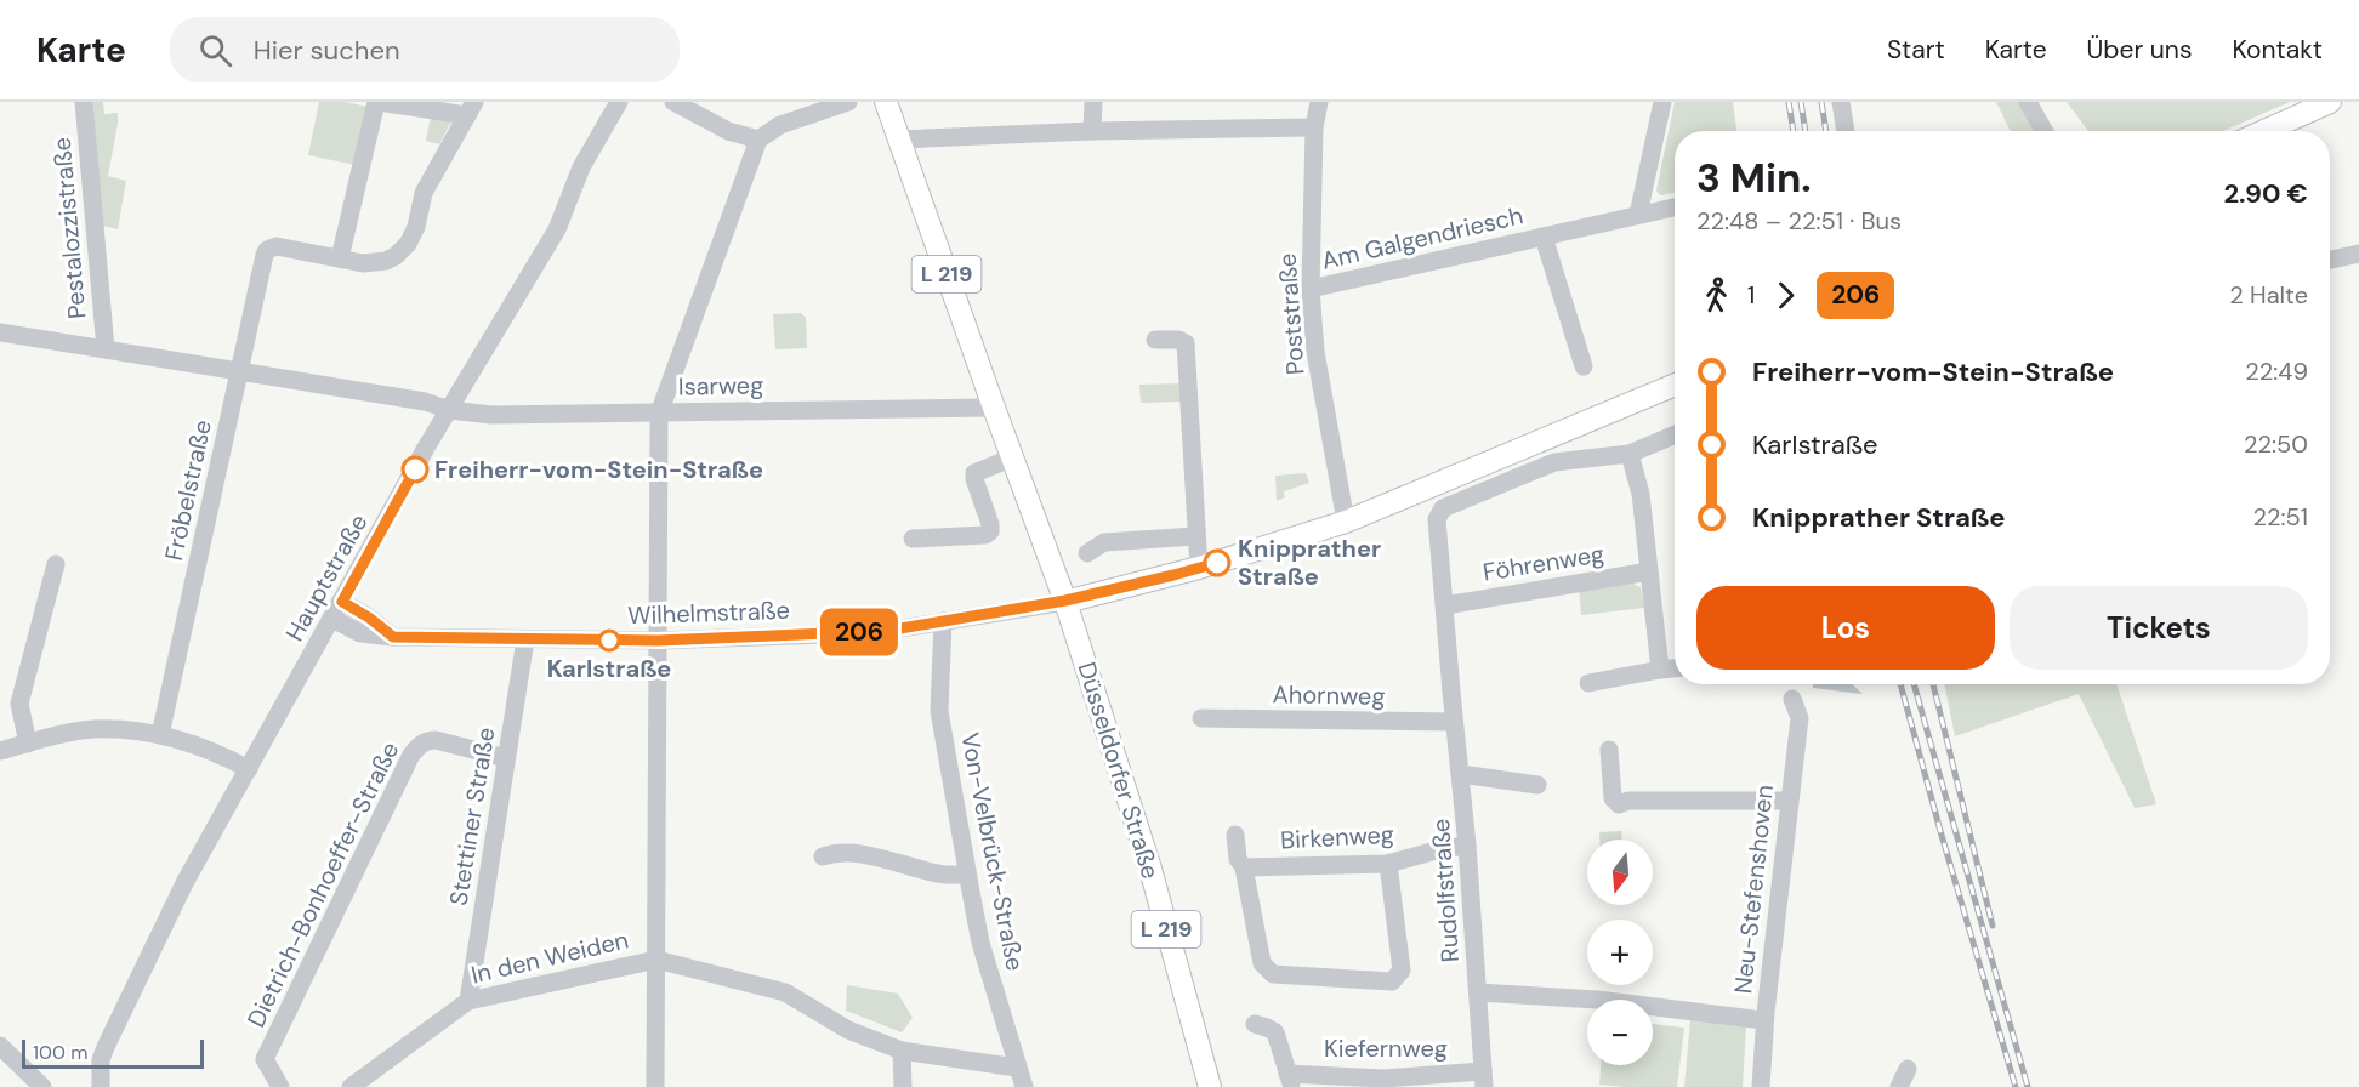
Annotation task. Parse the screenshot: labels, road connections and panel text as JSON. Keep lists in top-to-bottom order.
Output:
{
  "streets": {
    "main road": ["L 219", "Düsseldorfer Straße"],
    "street": [
      "Pestalozzistraße",
      "Am Galgendriesch",
      "Poststraße",
      "Isarweg",
      "Fröbelstraße",
      "Föhrenweg",
      "Hauptstraße",
      "Wilhelmstraße",
      "Ahornweg",
      "Stettiner Straße",
      "Birkenweg",
      "Von-Velbrück-Straße",
      "Dietrich-Bonhoeffer-Straße",
      "Neu-Stefenshoven",
      "Rudolfstraße",
      "In den Weiden",
      "Kiefernweg"
    ]
  },
  "crossings": [
    ["Am Galgendriesch", "Poststraße"],
    ["Isarweg", "Hauptstraße"],
    ["Isarweg", "Düsseldorfer Straße"],
    ["Föhrenweg", "Rudolfstraße"],
    ["Hauptstraße", "Wilhelmstraße"],
    ["Wilhelmstraße", "Düsseldorfer Straße"],
    ["Wilhelmstraße", "Stettiner Straße"],
    ["Wilhelmstraße", "Von-Velbrück-Straße"],
    ["Ahornweg", "Rudolfstraße"],
    ["Stettiner Straße", "Dietrich-Bonhoeffer-Straße"],
    ["Stettiner Straße", "In den Weiden"],
    ["Birkenweg", "Rudolfstraße"],
    ["Rudolfstraße", "Kiefernweg"]
  ],
  "places": ["Freiherr-vom-Stein-Straße", "Knipprather Straße", "Karlstraße"],
  "lines": ["bus line 206"],
  "scale_bar": "100 m",
  "north": "bottom",
  "page": {
    "header": "Karte",
    "search": "Hier suchen",
    "nav": [
      "Start",
      "Karte",
      "Über uns",
      "Kontakt"
    ],
    "on_map": "206",
    "heading": ["3 Min.", "22:48 – 22:51 · Bus", "2.90 €"],
    "legs": ["1", "206", "2 Halte"],
    "list": [
      {
        "name": "Freiherr-vom-Stein-Straße",
        "value": "22:49"
      },
      {
        "name": "Karlstraße",
        "value": "22:50"
      },
      {
        "name": "Knipprather Straße",
        "value": "22:51"
      }
    ],
    "buttons": ["Los", "Tickets"],
    "map_buttons": ["+", "−"],
    "scale": "100 m"
  }
}
